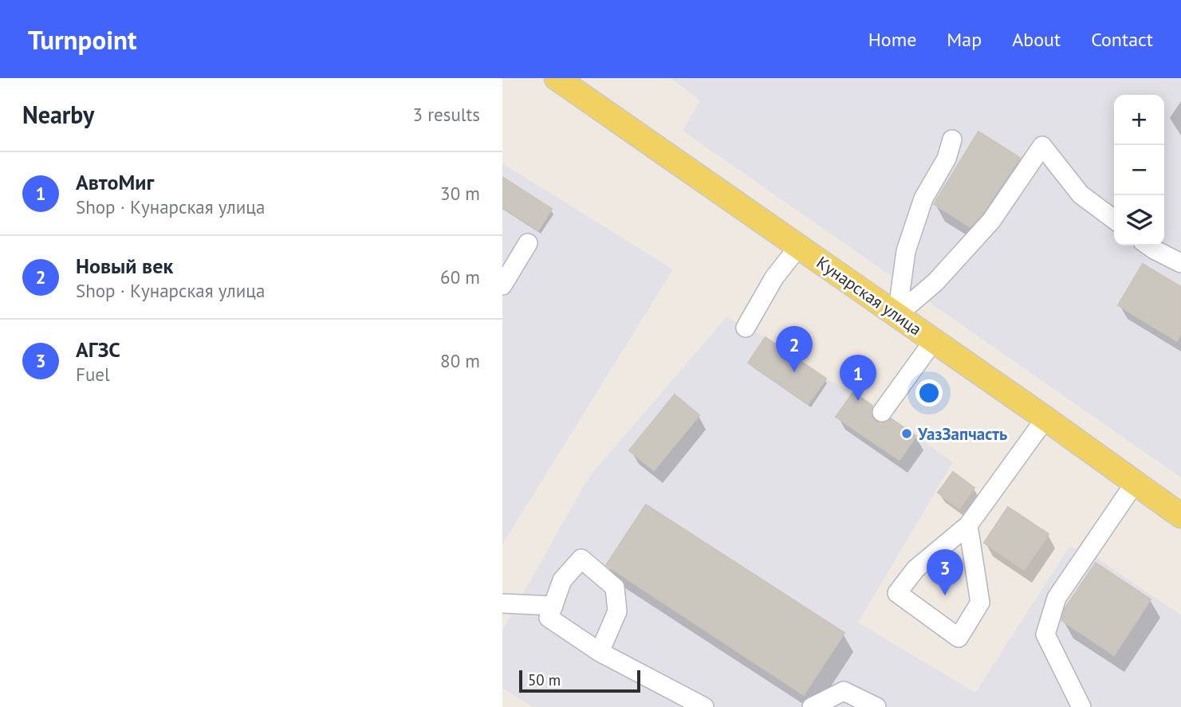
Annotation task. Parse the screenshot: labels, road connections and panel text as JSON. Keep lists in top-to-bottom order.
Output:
{
  "streets": {
    "main road": ["Кунарская улица"]
  },
  "places": ["УазЗапчасть"],
  "scale_bar": "50 m",
  "page": {
    "header": "Turnpoint",
    "nav": [
      "Home",
      "Map",
      "About",
      "Contact"
    ],
    "heading": ["Nearby", "3 results"],
    "map_buttons": ["+", "−"],
    "list": [
      {
        "mark": "1",
        "name": "АвтоМиг",
        "note": "Shop · Кунарская улица",
        "value": "30 m"
      },
      {
        "mark": "2",
        "name": "Новый век",
        "note": "Shop · Кунарская улица",
        "value": "60 m"
      },
      {
        "mark": "3",
        "name": "АГЗС",
        "note": "Fuel",
        "value": "80 m"
      }
    ],
    "pins": ["2", "1", "3"],
    "scale": "50 m"
  }
}
